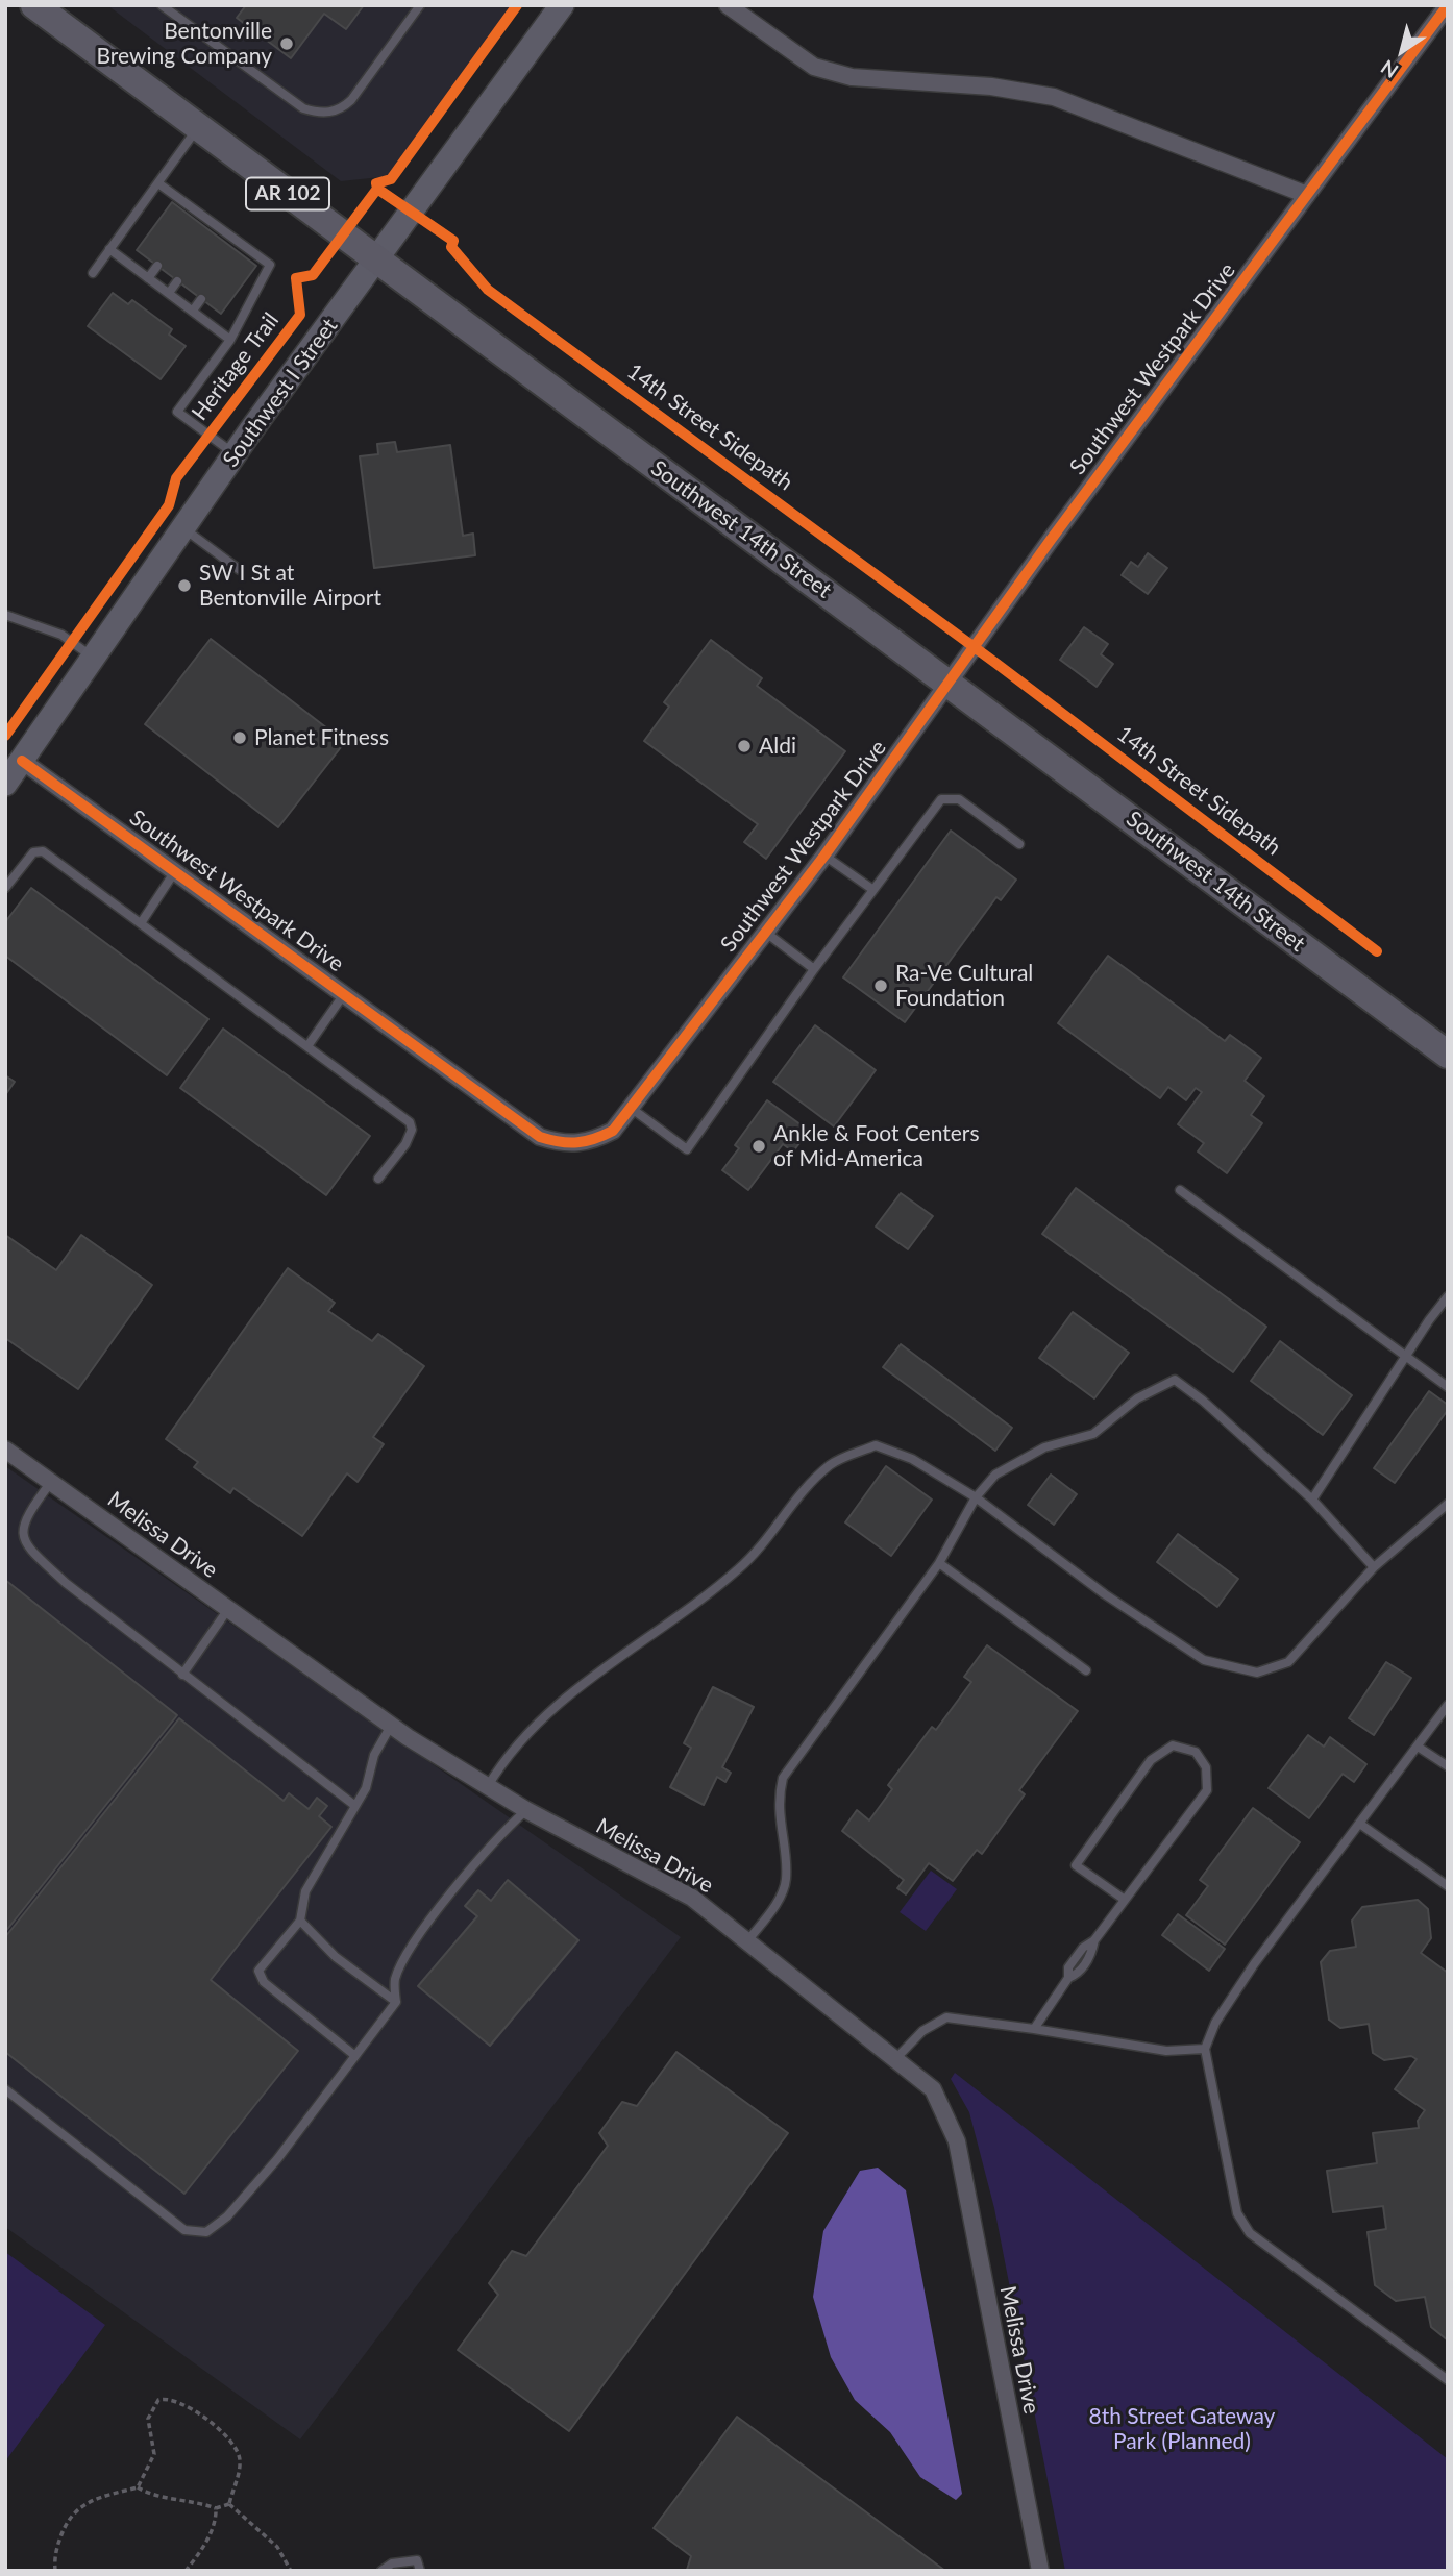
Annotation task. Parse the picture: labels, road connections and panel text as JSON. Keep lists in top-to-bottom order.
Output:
{
  "streets": {
    "main road": ["AR 102", "Southwest I Street", "Southwest 14th Street"],
    "street": ["Southwest Westpark Drive", "Melissa Drive"],
    "cycle path": ["Heritage Trail", "14th Street Sidepath"]
  },
  "crossings": [
    ["Southwest Westpark Drive", "Southwest I Street"],
    ["Southwest Westpark Drive", "Southwest 14th Street"],
    ["Southwest I Street", "Southwest 14th Street"]
  ],
  "parks": ["8th Street Gateway Park (Planned)"],
  "places": [
    "Bentonville Brewing Company",
    "SW I St at Bentonville Airport",
    "Planet Fitness",
    "Aldi",
    "Ra-Ve Cultural Foundation",
    "Ankle & Foot Centers of Mid-America"
  ],
  "north": "bottom left"
}
